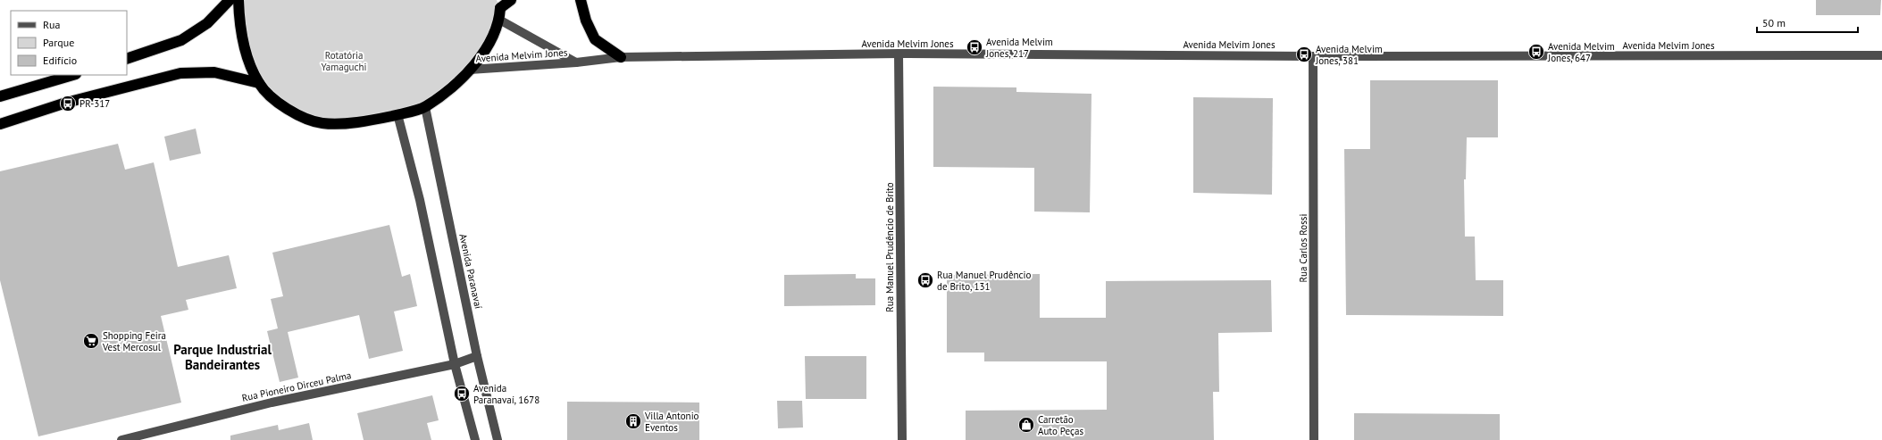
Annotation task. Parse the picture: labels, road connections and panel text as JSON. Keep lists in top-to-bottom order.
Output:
{
  "streets": {
    "street": [
      "Avenida Melvim Jones",
      "Rua Manuel Prudêncio de Brito",
      "Rua Carlos Rossi",
      "Avenida Paranavaí",
      "Rua Pioneiro Dirceu Palma"
    ]
  },
  "crossings": [
    ["Avenida Melvim Jones", "Rua Manuel Prudêncio de Brito"],
    ["Avenida Melvim Jones", "Rua Carlos Rossi"],
    ["Avenida Paranavaí", "Rua Pioneiro Dirceu Palma"]
  ],
  "districts": ["Parque Industrial Bandeirantes"],
  "parks": ["Rotatória Yamaguchi"],
  "places": {
    "bus stop": [
      "Avenida Melvim Jones, 217",
      "Avenida Melvim Jones, 647",
      "Avenida Melvim Jones, 381",
      "PR-317",
      "Rua Manuel Prudêncio de Brito, 131",
      "Avenida Paranavaí, 1678"
    ],
    "supermarket": ["Shopping Feira Vest Mercosul"],
    "building": ["Villa Antonio Eventos"],
    "shop": ["Carretão Auto Peças"]
  },
  "legend": ["Rua", "Parque", "Edifício"],
  "scale_bar": "50 m"
}
